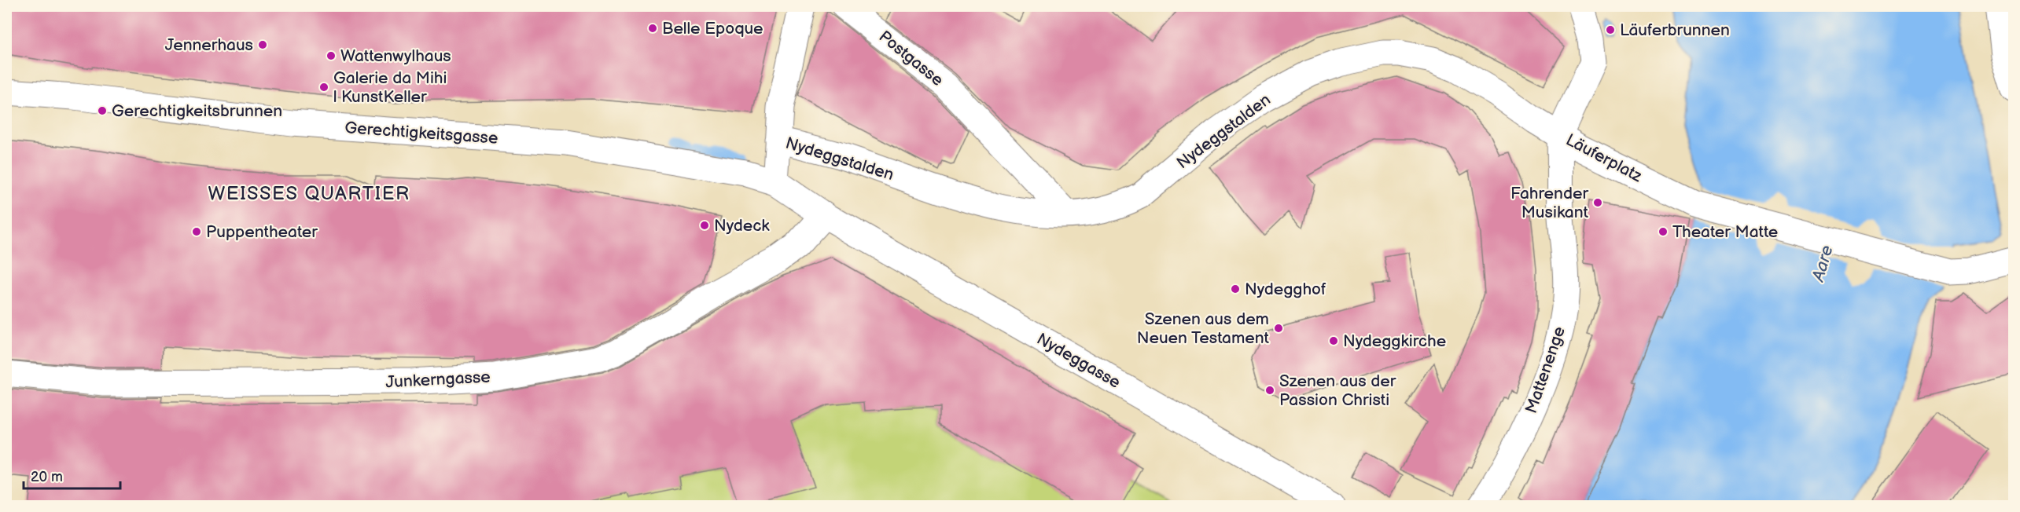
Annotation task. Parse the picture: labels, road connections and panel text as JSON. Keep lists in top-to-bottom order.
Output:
{
  "streets": {
    "street": [
      "Postgasse",
      "Nydeggstalden",
      "Gerechtigkeitsgasse",
      "Läuferplatz",
      "Nydeggasse",
      "Mattenenge",
      "Junkerngasse"
    ]
  },
  "crossings": [
    ["Postgasse", "Nydeggstalden"],
    ["Nydeggstalden", "Läuferplatz"],
    ["Nydeggstalden", "Mattenenge"],
    ["Gerechtigkeitsgasse", "Nydeggasse"],
    ["Gerechtigkeitsgasse", "Junkerngasse"],
    ["Läuferplatz", "Mattenenge"],
    ["Nydeggasse", "Junkerngasse"]
  ],
  "districts": ["WEISSES QUARTIER"],
  "water": ["Aare"],
  "places": [
    "Belle Epoque",
    "Läuferbrunnen",
    "Jennerhaus",
    "Wattenwylhaus",
    "Galerie da Mihi | KunstKeller",
    "Gerechtigkeitsbrunnen",
    "Fahrender Musikant",
    "Nydeck",
    "Puppentheater",
    "Theater Matte",
    "Nydegghof",
    "Szenen aus dem Neuen Testament",
    "Nydeggkirche",
    "Szenen aus der Passion Christi"
  ],
  "scale_bar": "20 m"
}
